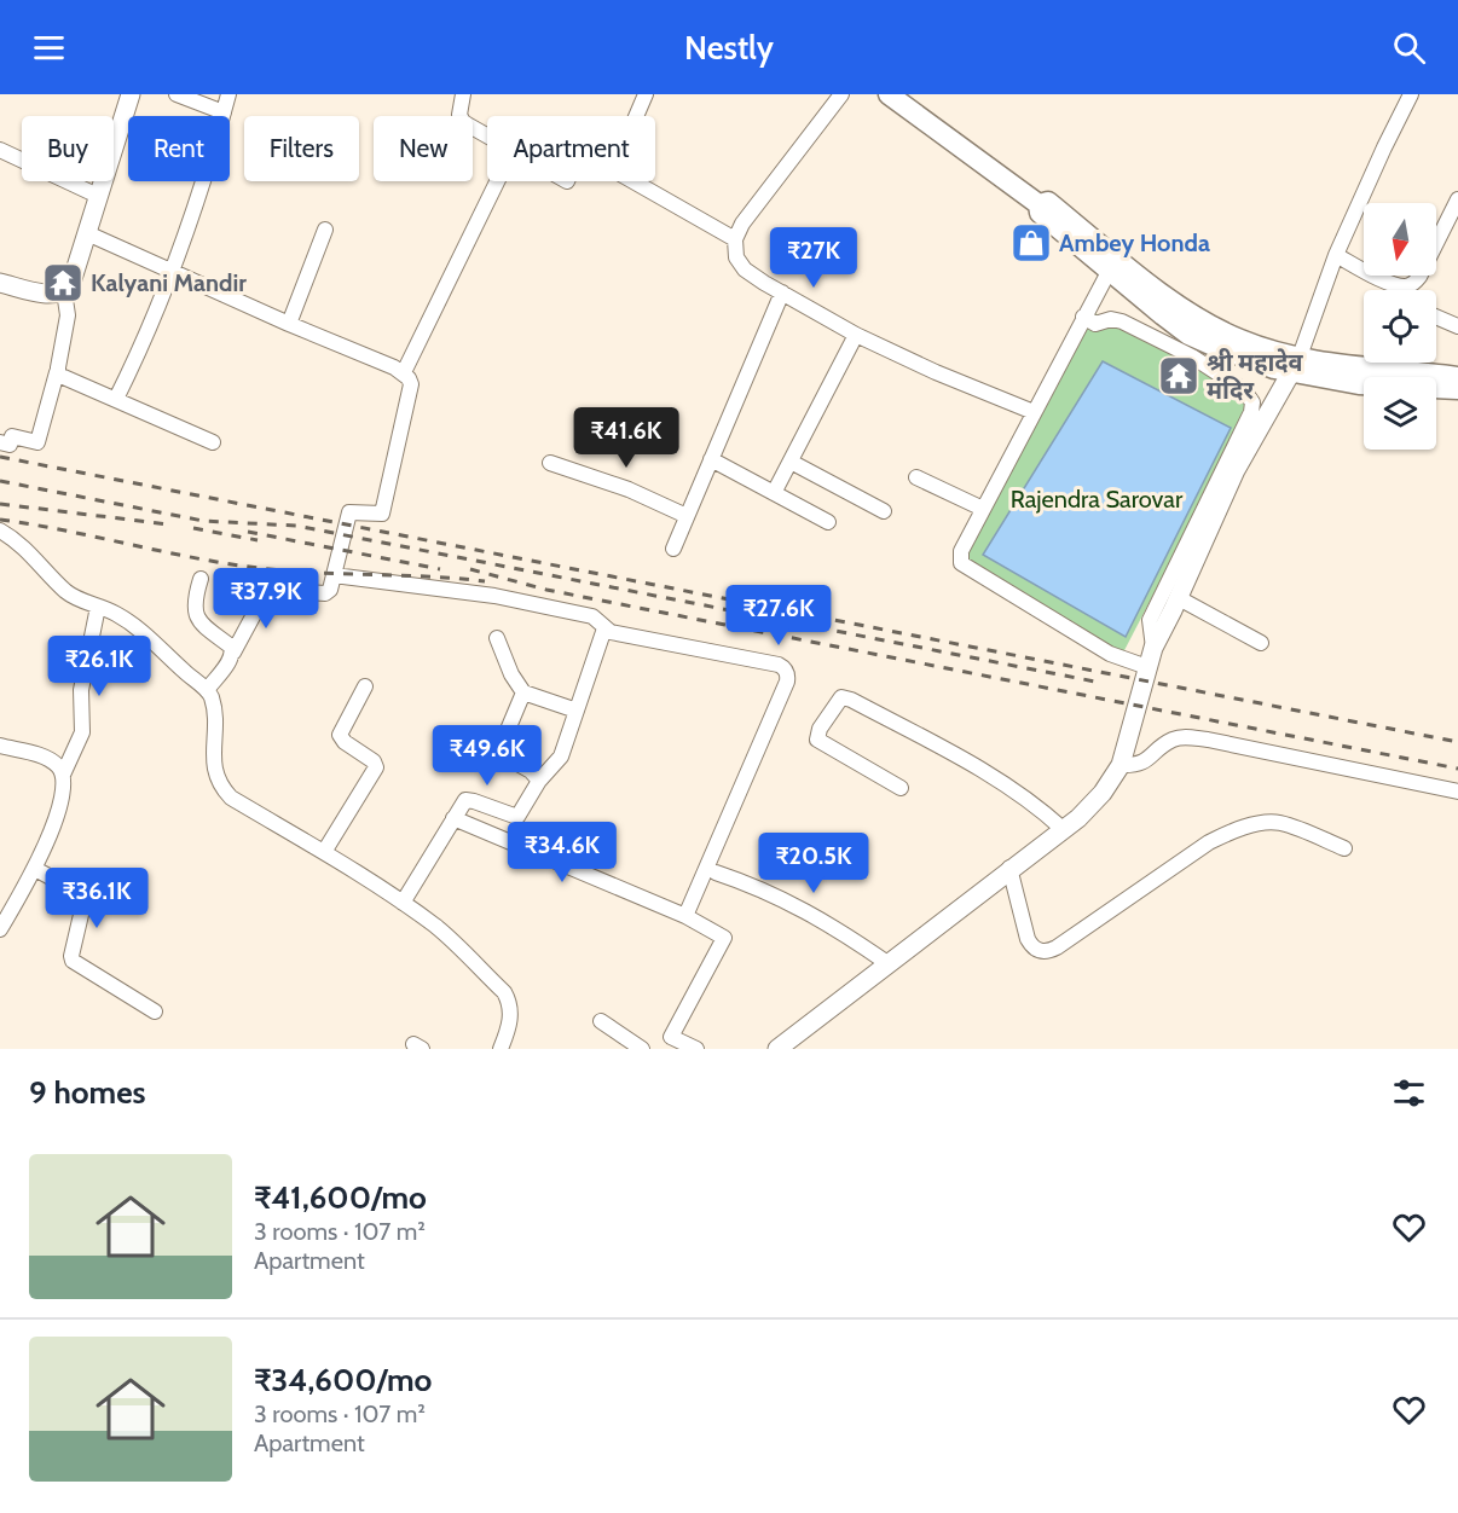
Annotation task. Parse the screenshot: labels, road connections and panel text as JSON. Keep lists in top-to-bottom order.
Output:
{
  "parks": ["Rajendra Sarovar"],
  "places": {
    "shop": ["Ambey Honda"],
    "temple": ["Kalyani Mandir", "श्री महादेव मंदिर"]
  },
  "north": "bottom",
  "page": {
    "header": "Nestly",
    "chip": [
      "Buy",
      "Rent",
      "Filters",
      "New",
      "Apartment"
    ],
    "price": [
      "₹27K",
      "₹41.6K",
      "₹37.9K",
      "₹27.6K",
      "₹26.1K",
      "₹49.6K",
      "₹34.6K",
      "₹20.5K",
      "₹36.1K"
    ],
    "heading": "9 homes",
    "list": [
      {
        "name": "₹41,600/mo",
        "note": "3 rooms · 107 m² · Apartment"
      },
      {
        "name": "₹34,600/mo",
        "note": "3 rooms · 107 m² · Apartment"
      }
    ]
  }
}
